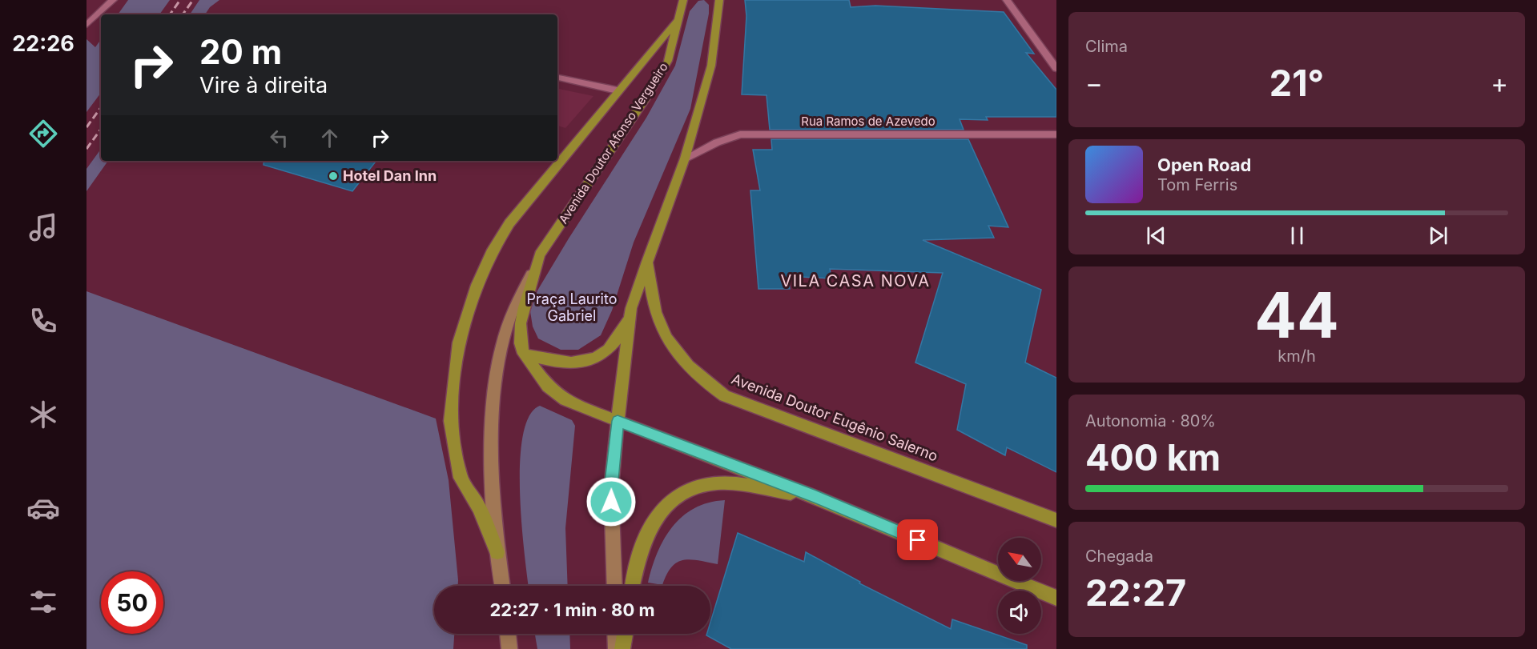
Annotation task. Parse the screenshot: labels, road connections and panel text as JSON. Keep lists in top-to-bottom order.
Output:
{
  "streets": {
    "main road": ["Avenida Doutor Afonso Vergueiro", "Avenida Doutor Eugênio Salerno"],
    "street": ["Rua Ramos de Azevedo"]
  },
  "districts": ["VILA CASA NOVA"],
  "parks": ["Praça Laurito Gabriel"],
  "places": ["Hotel Dan Inn"],
  "north": "top left",
  "page": {
    "tabs": "22:26",
    "tile": [
      "Clima",
      ["44", "km/h"],
      ["Autonomia · 80%", "400 km"],
      ["Chegada", "22:27"]
    ],
    "turn": ["20 m", "Vire à direita"],
    "heat": ["−", "21°", "+"],
    "song": ["Open Road", "Tom Ferris"],
    "limit": "50",
    "trip": "22:27 · 1 min · 80 m"
  }
}
